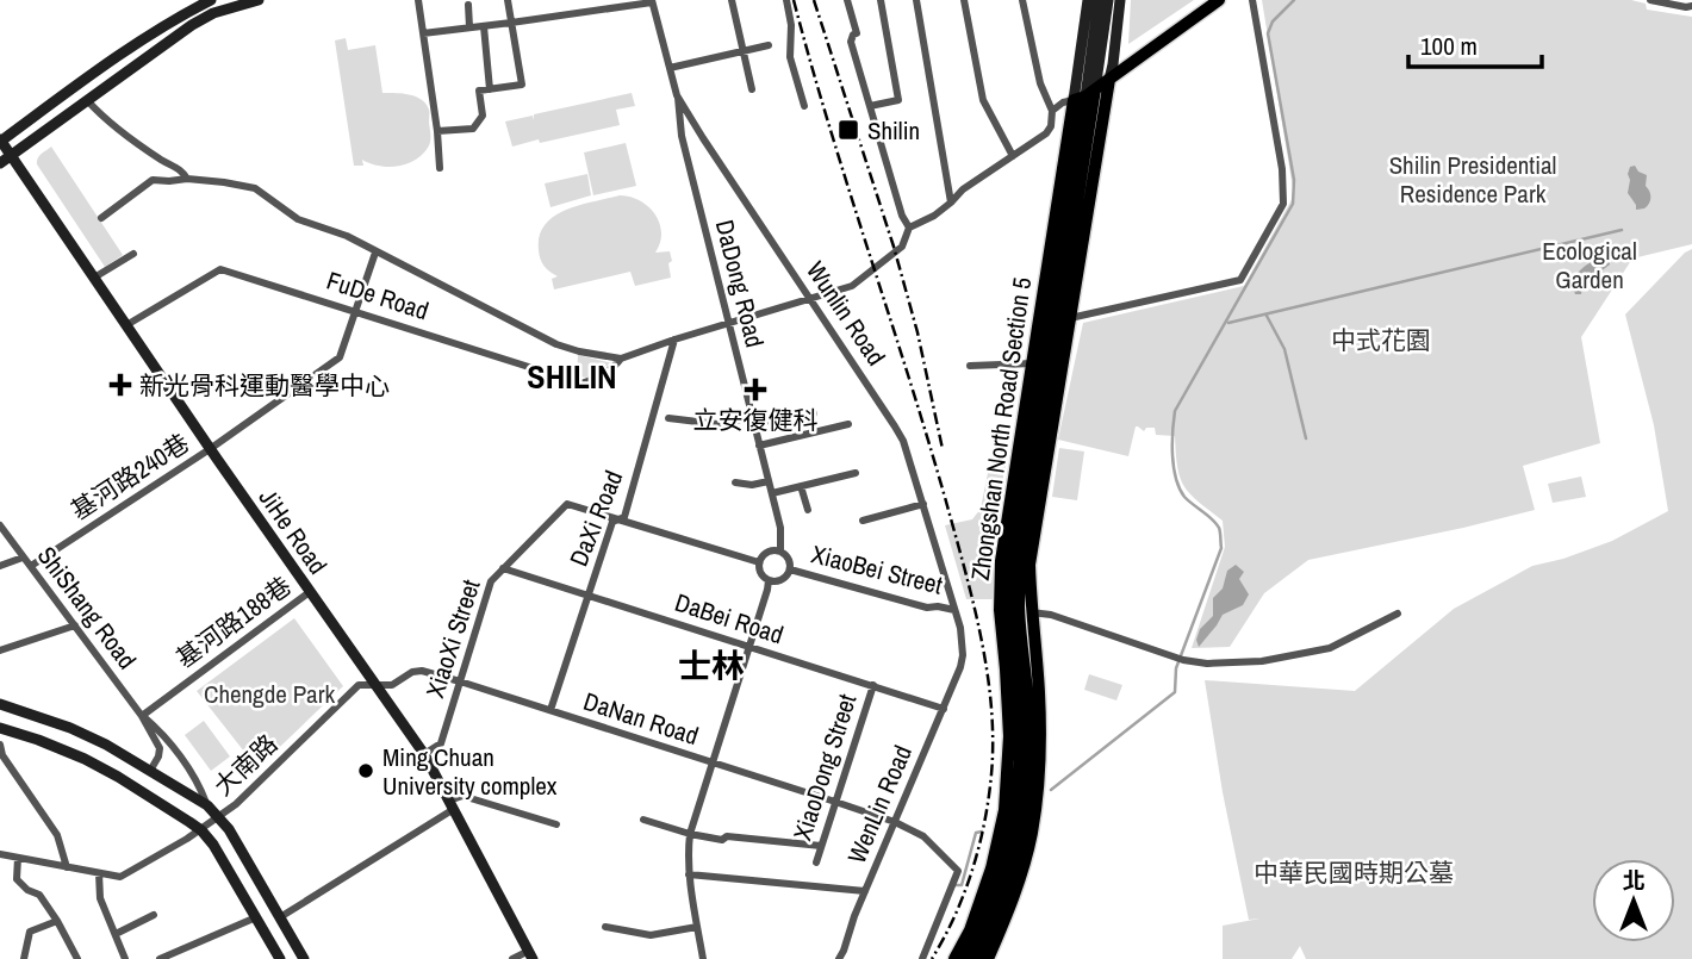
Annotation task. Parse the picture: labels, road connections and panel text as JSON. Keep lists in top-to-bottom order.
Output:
{
  "streets": {
    "main road": ["Zhongshan North Road Section 5", "JiHe Road"],
    "street": [
      "DaDong Road",
      "FuDe Road",
      "Wunlin Road",
      "基河路240巷",
      "DaXi Road",
      "XiaoBei Street",
      "ShiShang Road",
      "DaBei Road",
      "基河路188巷",
      "XiaoXi Street",
      "DaNan Road",
      "大南路",
      "XiaoDong Street",
      "WenLin Road"
    ]
  },
  "crossings": [
    ["DaDong Road", "FuDe Road"],
    ["DaDong Road", "Wunlin Road"],
    ["DaDong Road", "XiaoBei Street"],
    ["FuDe Road", "Wunlin Road"],
    ["FuDe Road", "基河路240巷"],
    ["FuDe Road", "DaXi Road"],
    ["FuDe Road", "JiHe Road"],
    ["Wunlin Road", "XiaoBei Street"],
    ["Wunlin Road", "WenLin Road"],
    ["基河路240巷", "JiHe Road"],
    ["基河路240巷", "ShiShang Road"],
    ["DaXi Road", "DaBei Road"],
    ["DaXi Road", "XiaoXi Street"],
    ["DaXi Road", "DaNan Road"],
    ["JiHe Road", "基河路188巷"],
    ["JiHe Road", "XiaoXi Street"],
    ["JiHe Road", "DaNan Road"],
    ["JiHe Road", "大南路"],
    ["XiaoBei Street", "WenLin Road"],
    ["ShiShang Road", "基河路188巷"],
    ["DaBei Road", "XiaoXi Street"],
    ["DaBei Road", "XiaoDong Street"],
    ["DaBei Road", "WenLin Road"],
    ["XiaoXi Street", "DaNan Road"],
    ["DaNan Road", "大南路"],
    ["DaNan Road", "XiaoDong Street"],
    ["DaNan Road", "WenLin Road"]
  ],
  "districts": ["SHILIN", "士林"],
  "parks": [
    "Shilin Presidential Residence Park",
    "Ecological Garden",
    "中式花園",
    "Chengde Park",
    "中華民國時期公墓"
  ],
  "places": {
    "transit": ["Shilin"],
    "health": ["新光骨科運動醫學中心", "立安復健科"],
    "other": ["Ming Chuan University complex"]
  },
  "scale_bar": "100 m",
  "north": "top"
}
